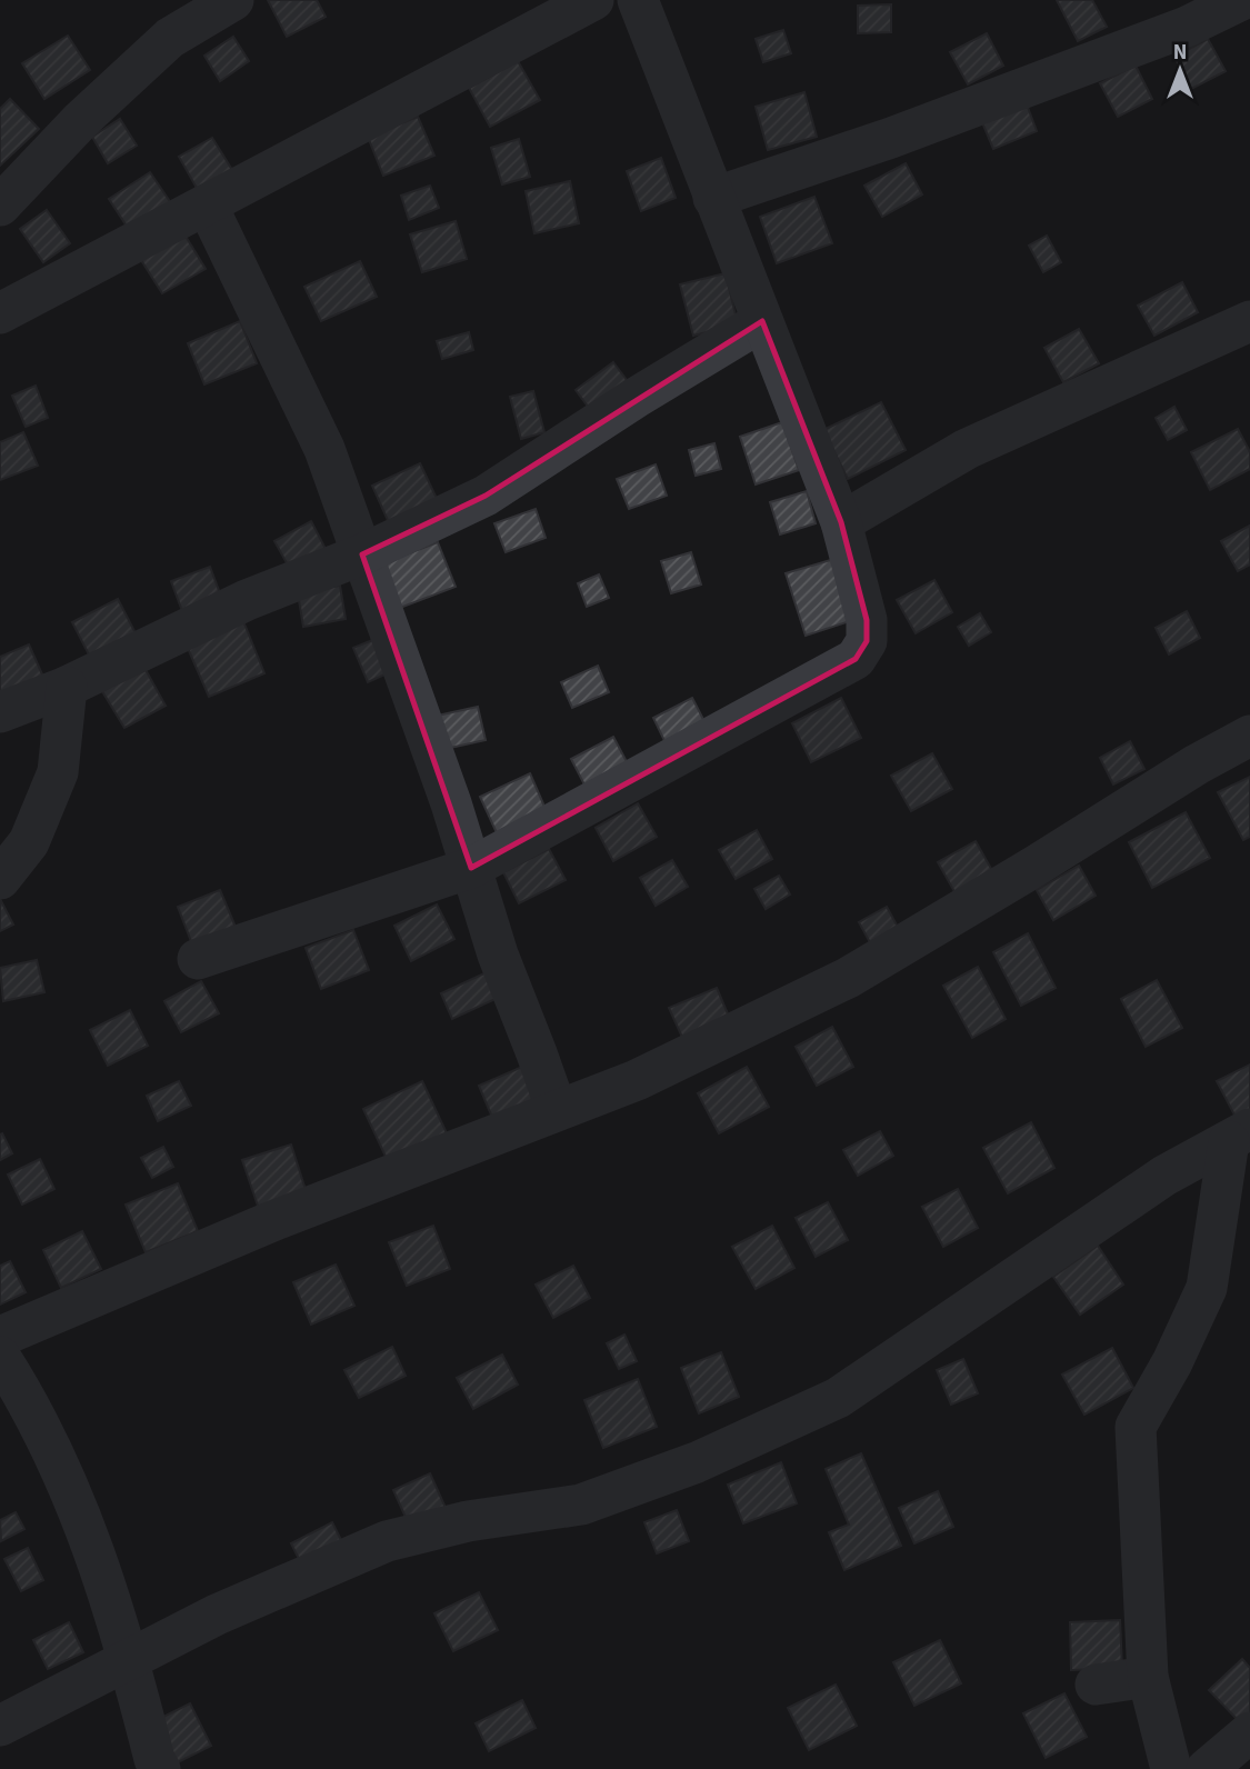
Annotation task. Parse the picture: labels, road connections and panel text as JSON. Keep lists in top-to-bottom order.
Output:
{
  "north": "top"
}
